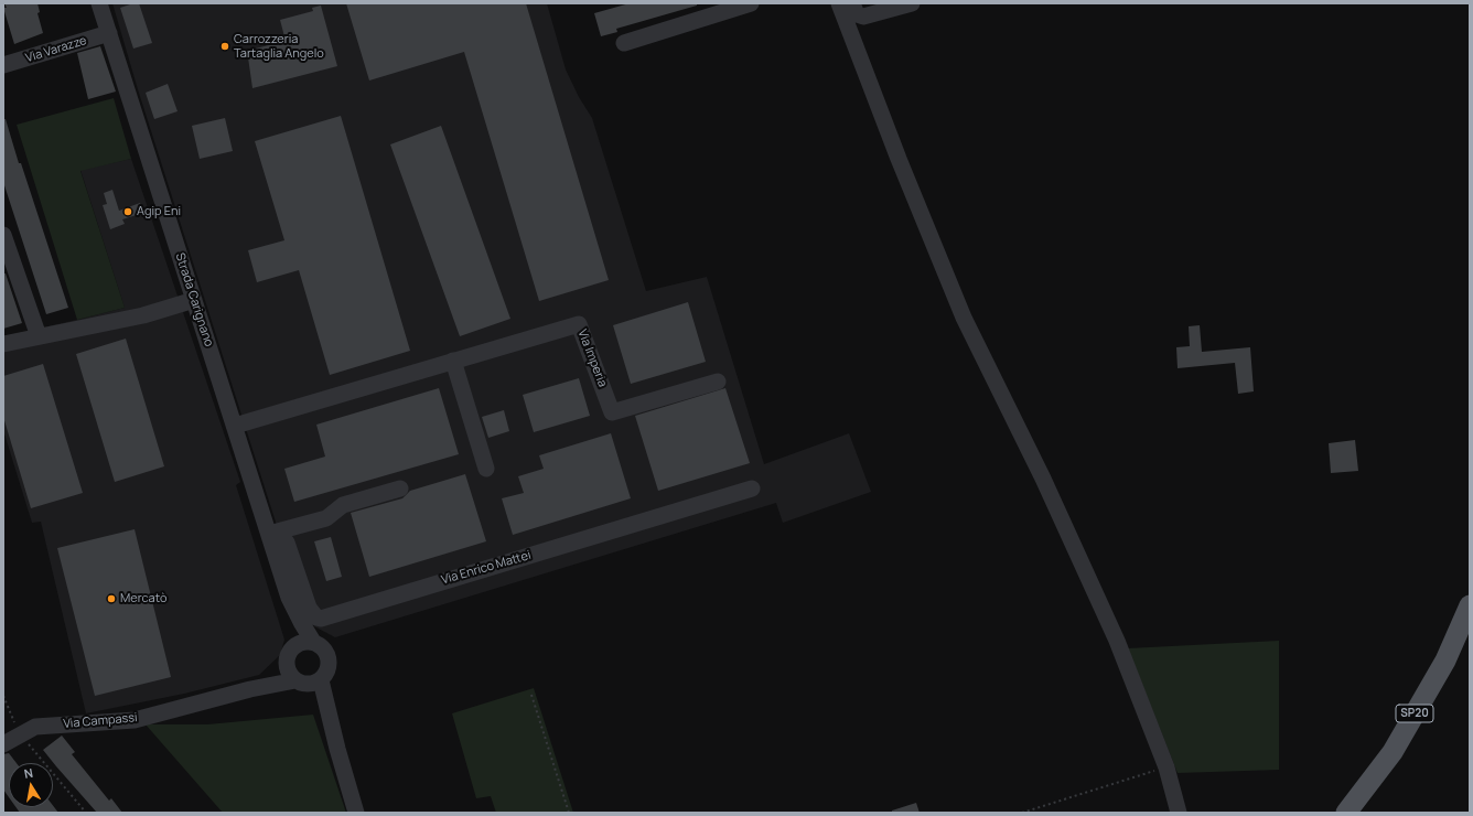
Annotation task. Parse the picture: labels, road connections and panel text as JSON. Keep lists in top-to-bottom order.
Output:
{
  "streets": {
    "main road": ["SP20"],
    "street": [
      "Via Varazze",
      "Strada Carignano",
      "Via Imperia",
      "Via Enrico Mattei",
      "Via Campassi"
    ]
  },
  "crossings": [
    ["Via Varazze", "Strada Carignano"],
    ["Strada Carignano", "Via Imperia"],
    ["Strada Carignano", "Via Enrico Mattei"],
    ["Strada Carignano", "Via Campassi"]
  ],
  "places": ["Carrozzeria Tartaglia Angelo", "Agip Eni", "Mercatò"],
  "north": "top"
}
